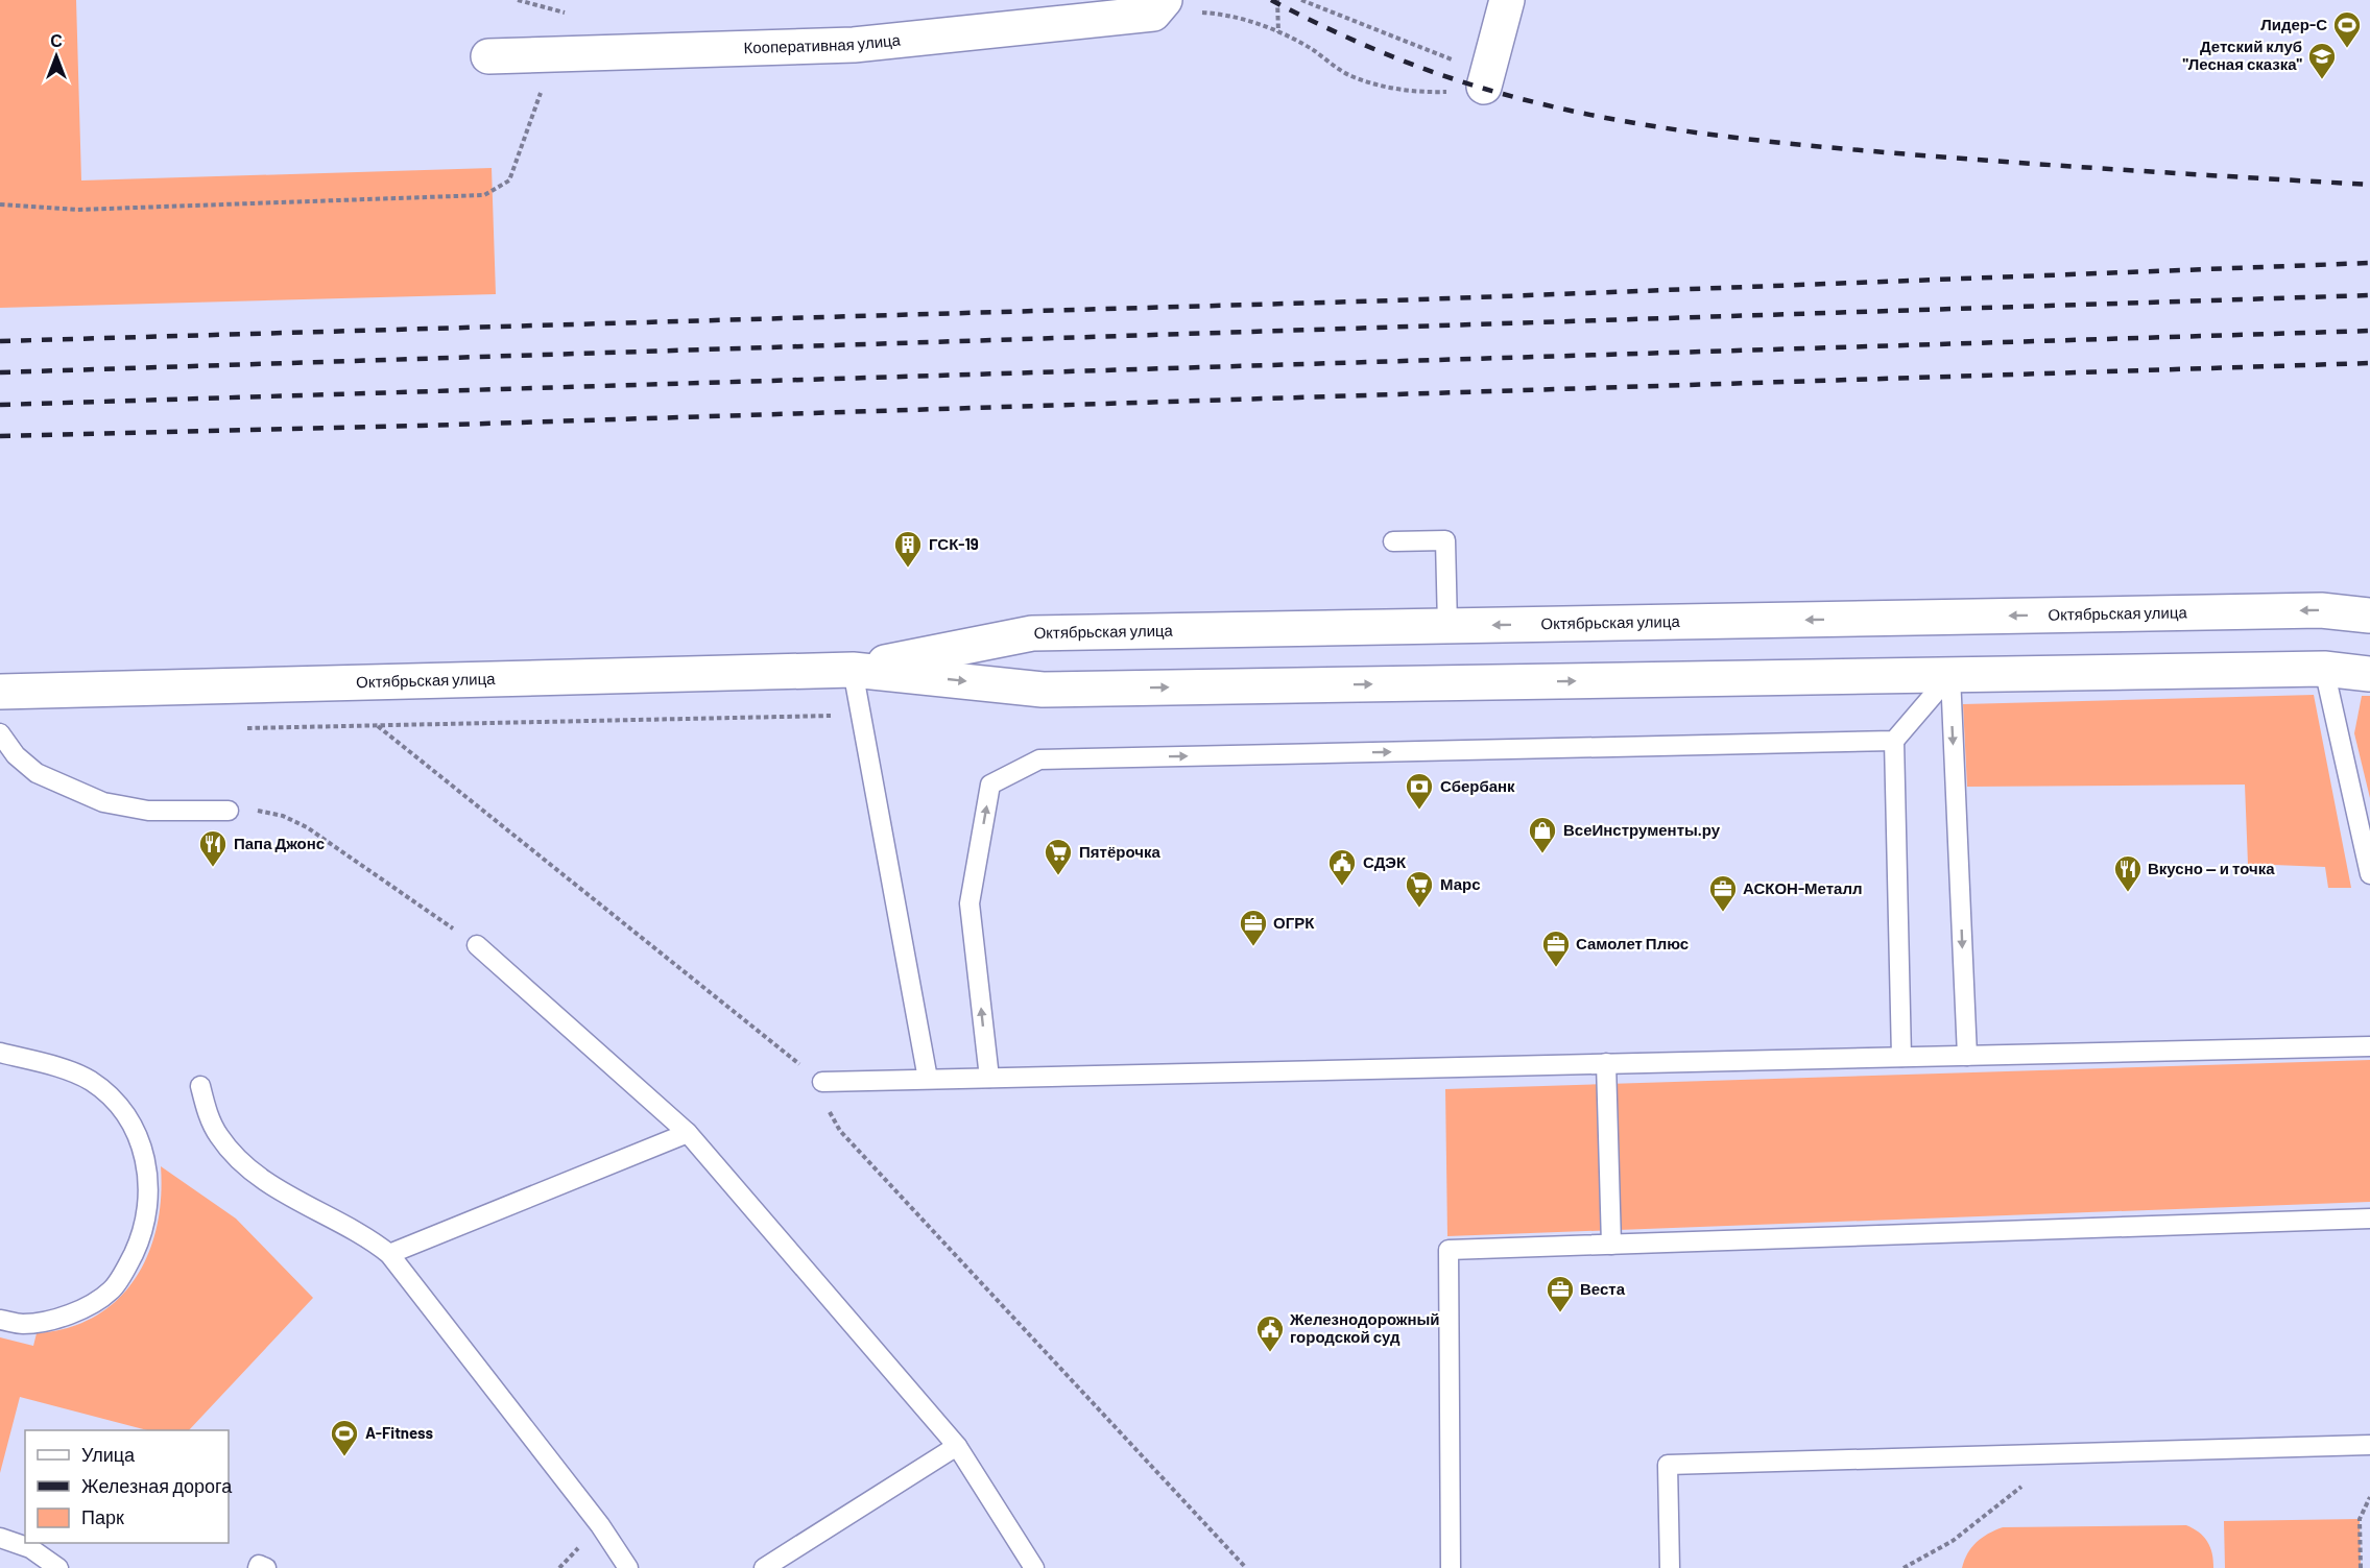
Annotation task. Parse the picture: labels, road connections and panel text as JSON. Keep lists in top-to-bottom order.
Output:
{
  "streets": {
    "main road": ["Кооперативная улица", "Октябрьская улица"]
  },
  "places": {
    "sports": ["Лидер-С", "A-Fitness"],
    "school or university": ["Детский клуб \"Лесная сказка\""],
    "building": ["ГСК-19"],
    "bank": ["Сбербанк"],
    "shop": ["ВсеИнструменты.ру"],
    "restaurant": ["Папа Джонс", "Вкусно — и точка"],
    "supermarket": ["Пятёрочка", "Марс"],
    "public building": ["СДЭК", "Железнодорожный городской суд"],
    "office": [
      "АСКОН-Металл",
      "ОГРК",
      "Самолет Плюс",
      "Веста"
    ]
  },
  "legend": ["Улица", "Железная дорога", "Парк"],
  "north": "top"
}
